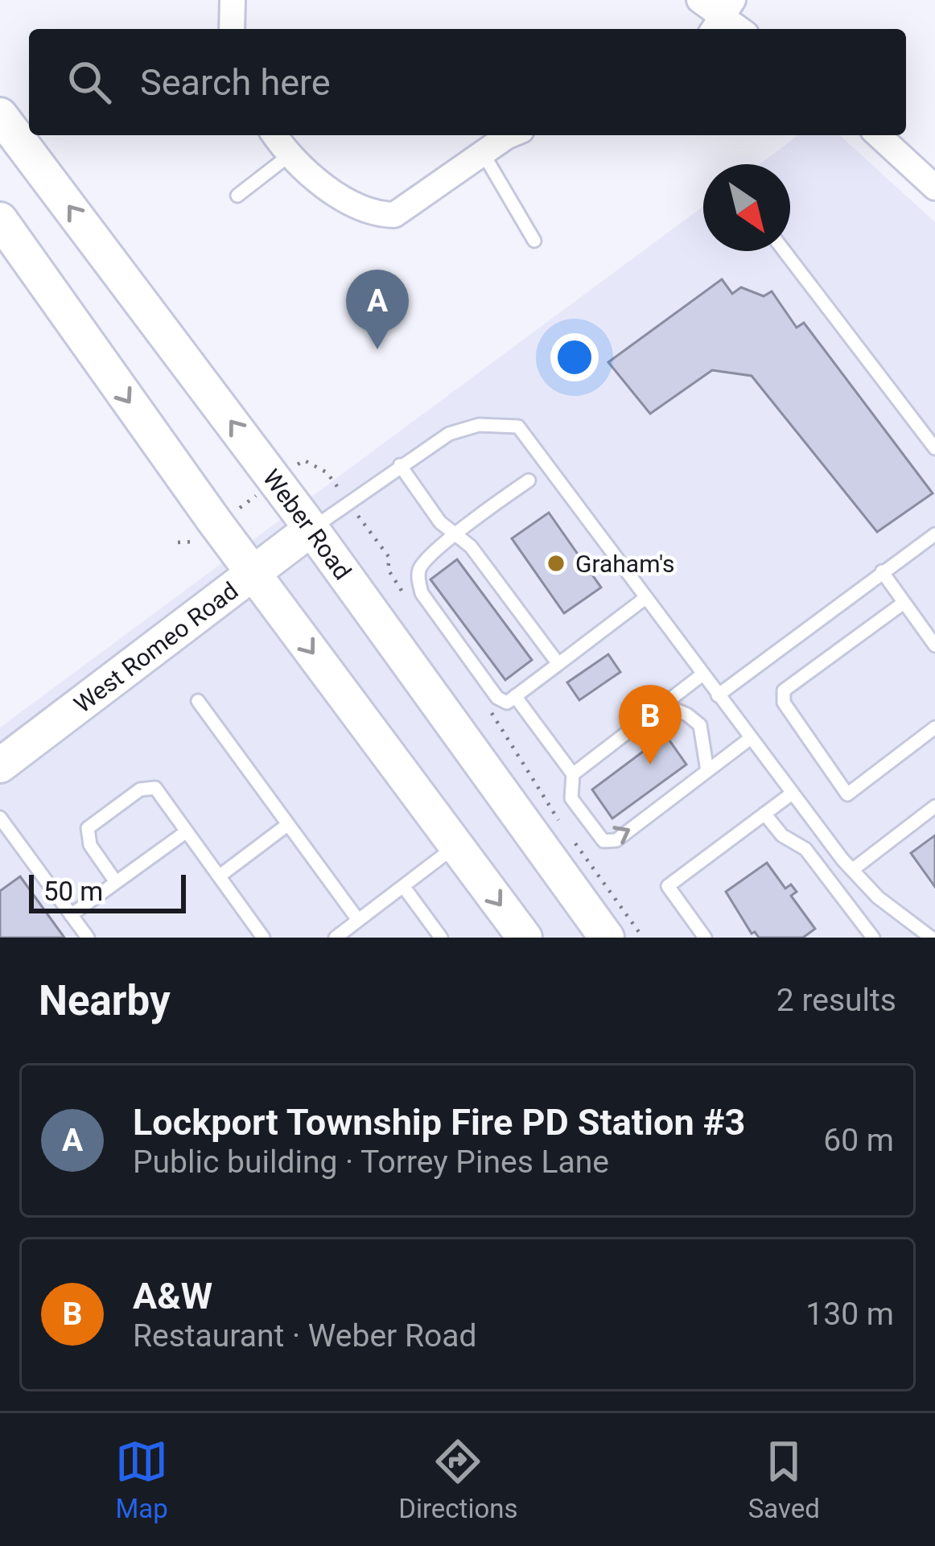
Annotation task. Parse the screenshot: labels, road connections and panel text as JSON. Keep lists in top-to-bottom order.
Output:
{
  "streets": {
    "main road": ["Weber Road", "West Romeo Road"]
  },
  "crossings": [
    ["Weber Road", "West Romeo Road"]
  ],
  "places": ["Graham's"],
  "scale_bar": "50 m",
  "north": "bottom right",
  "page": {
    "search": "Search here",
    "pins": ["A", "B"],
    "scale": "50 m",
    "heading": ["Nearby", "2 results"],
    "list": [
      {
        "mark": "A",
        "name": "Lockport Township Fire PD Station #3",
        "note": "Public building · Torrey Pines Lane",
        "value": "60 m"
      },
      {
        "mark": "B",
        "name": "A&W",
        "note": "Restaurant · Weber Road",
        "value": "130 m"
      }
    ],
    "nav": ["Map", "Directions", "Saved"]
  }
}
